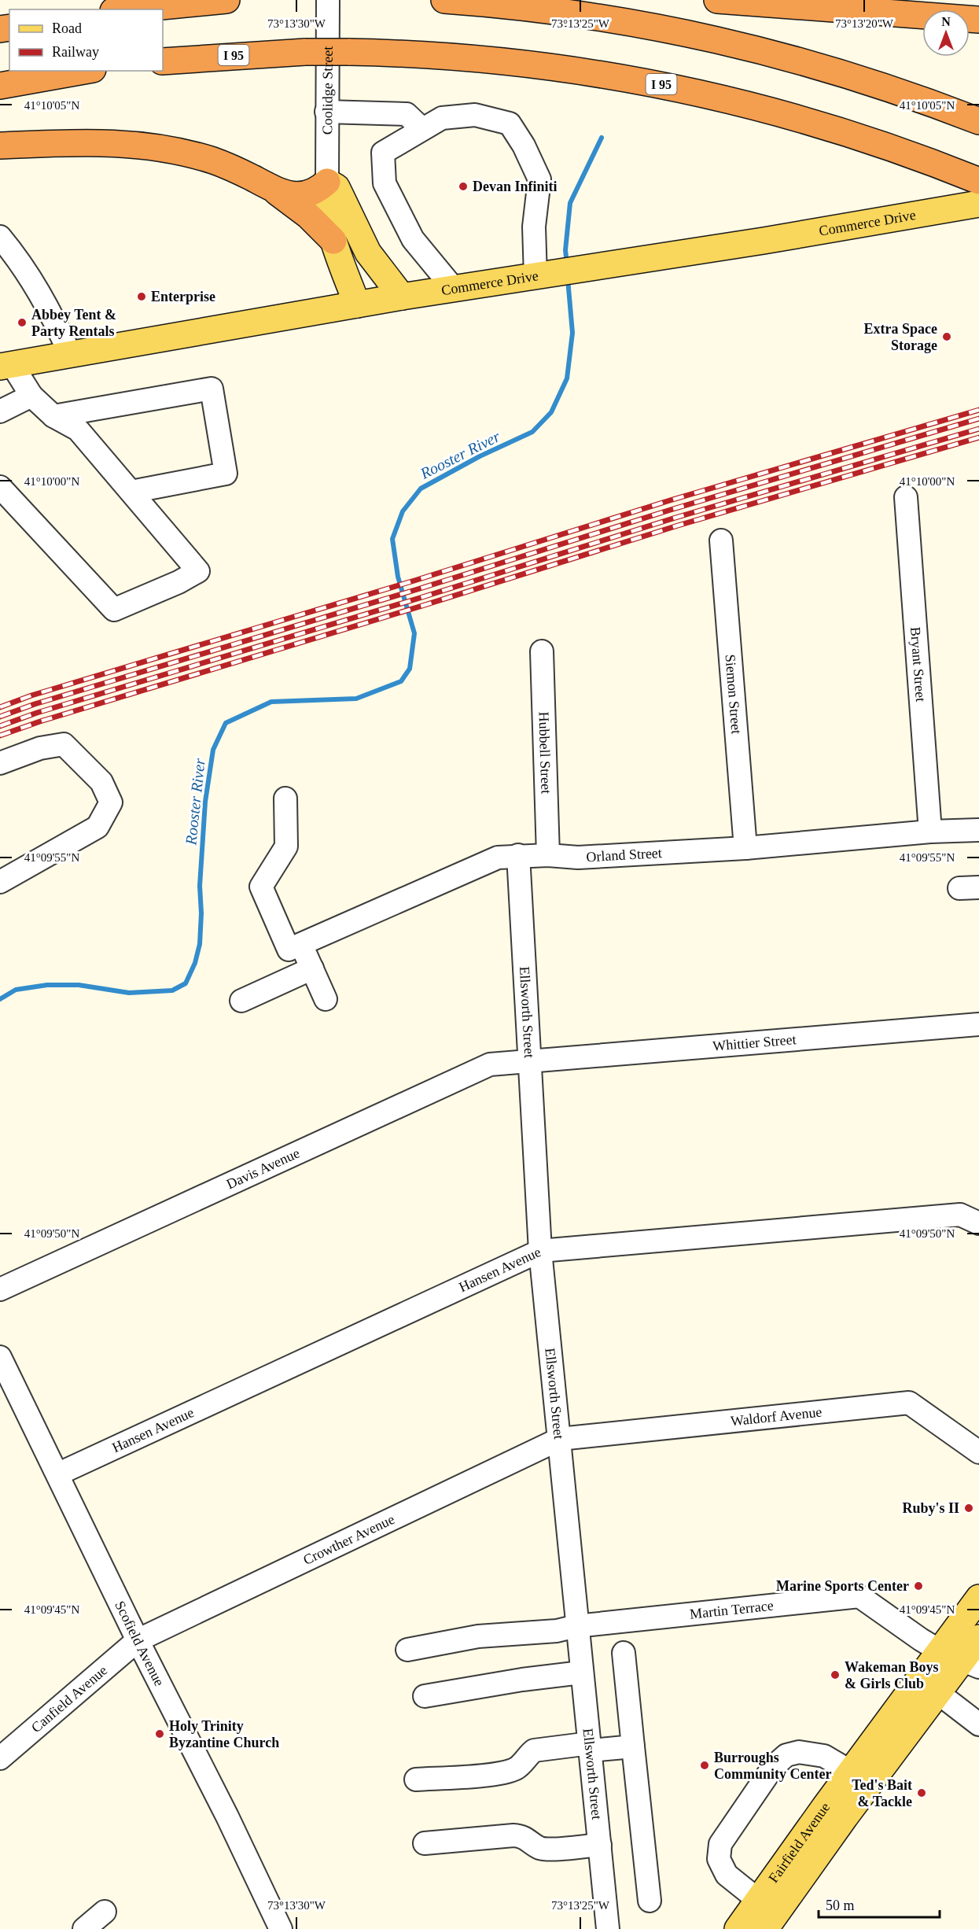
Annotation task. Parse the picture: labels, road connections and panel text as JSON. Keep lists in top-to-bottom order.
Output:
{
  "streets": {
    "highway": ["I 95"],
    "main road": ["Coolidge Street", "Commerce Drive", "Fairfield Avenue"],
    "street": [
      "Bryant Street",
      "Siemon Street",
      "Hubbell Street",
      "Orland Street",
      "Ellsworth Street",
      "Whittier Street",
      "Davis Avenue",
      "Hansen Avenue",
      "Waldorf Avenue",
      "Crowther Avenue",
      "Martin Terrace",
      "Scofield Avenue",
      "Canfield Avenue"
    ]
  },
  "crossings": [
    ["Coolidge Street", "Commerce Drive"],
    ["Bryant Street", "Orland Street"],
    ["Siemon Street", "Orland Street"],
    ["Hubbell Street", "Orland Street"],
    ["Orland Street", "Ellsworth Street"],
    ["Ellsworth Street", "Whittier Street"],
    ["Ellsworth Street", "Davis Avenue"],
    ["Ellsworth Street", "Hansen Avenue"],
    ["Ellsworth Street", "Waldorf Avenue"],
    ["Ellsworth Street", "Crowther Avenue"],
    ["Ellsworth Street", "Martin Terrace"],
    ["Whittier Street", "Davis Avenue"],
    ["Hansen Avenue", "Scofield Avenue"],
    ["Waldorf Avenue", "Crowther Avenue"],
    ["Crowther Avenue", "Scofield Avenue"],
    ["Crowther Avenue", "Canfield Avenue"],
    ["Martin Terrace", "Fairfield Avenue"],
    ["Scofield Avenue", "Canfield Avenue"]
  ],
  "water": ["Rooster River"],
  "places": [
    "Devan Infiniti",
    "Enterprise",
    "Abbey Tent & Party Rentals",
    "Extra Space Storage",
    "Ruby's II",
    "Marine Sports Center",
    "Wakeman Boys & Girls Club",
    "Holy Trinity Byzantine Church",
    "Burroughs Community Center",
    "Ted's Bait & Tackle"
  ],
  "legend": ["Road", "Railway"],
  "scale_bar": "50 m",
  "north": "top",
  "coordinates": [
    "73°13'30\"W",
    "73°13'25\"W",
    "73°13'20\"W",
    "41°10'05\"N",
    "41°10'00\"N",
    "41°09'55\"N",
    "41°09'50\"N",
    "41°09'45\"N"
  ]
}
